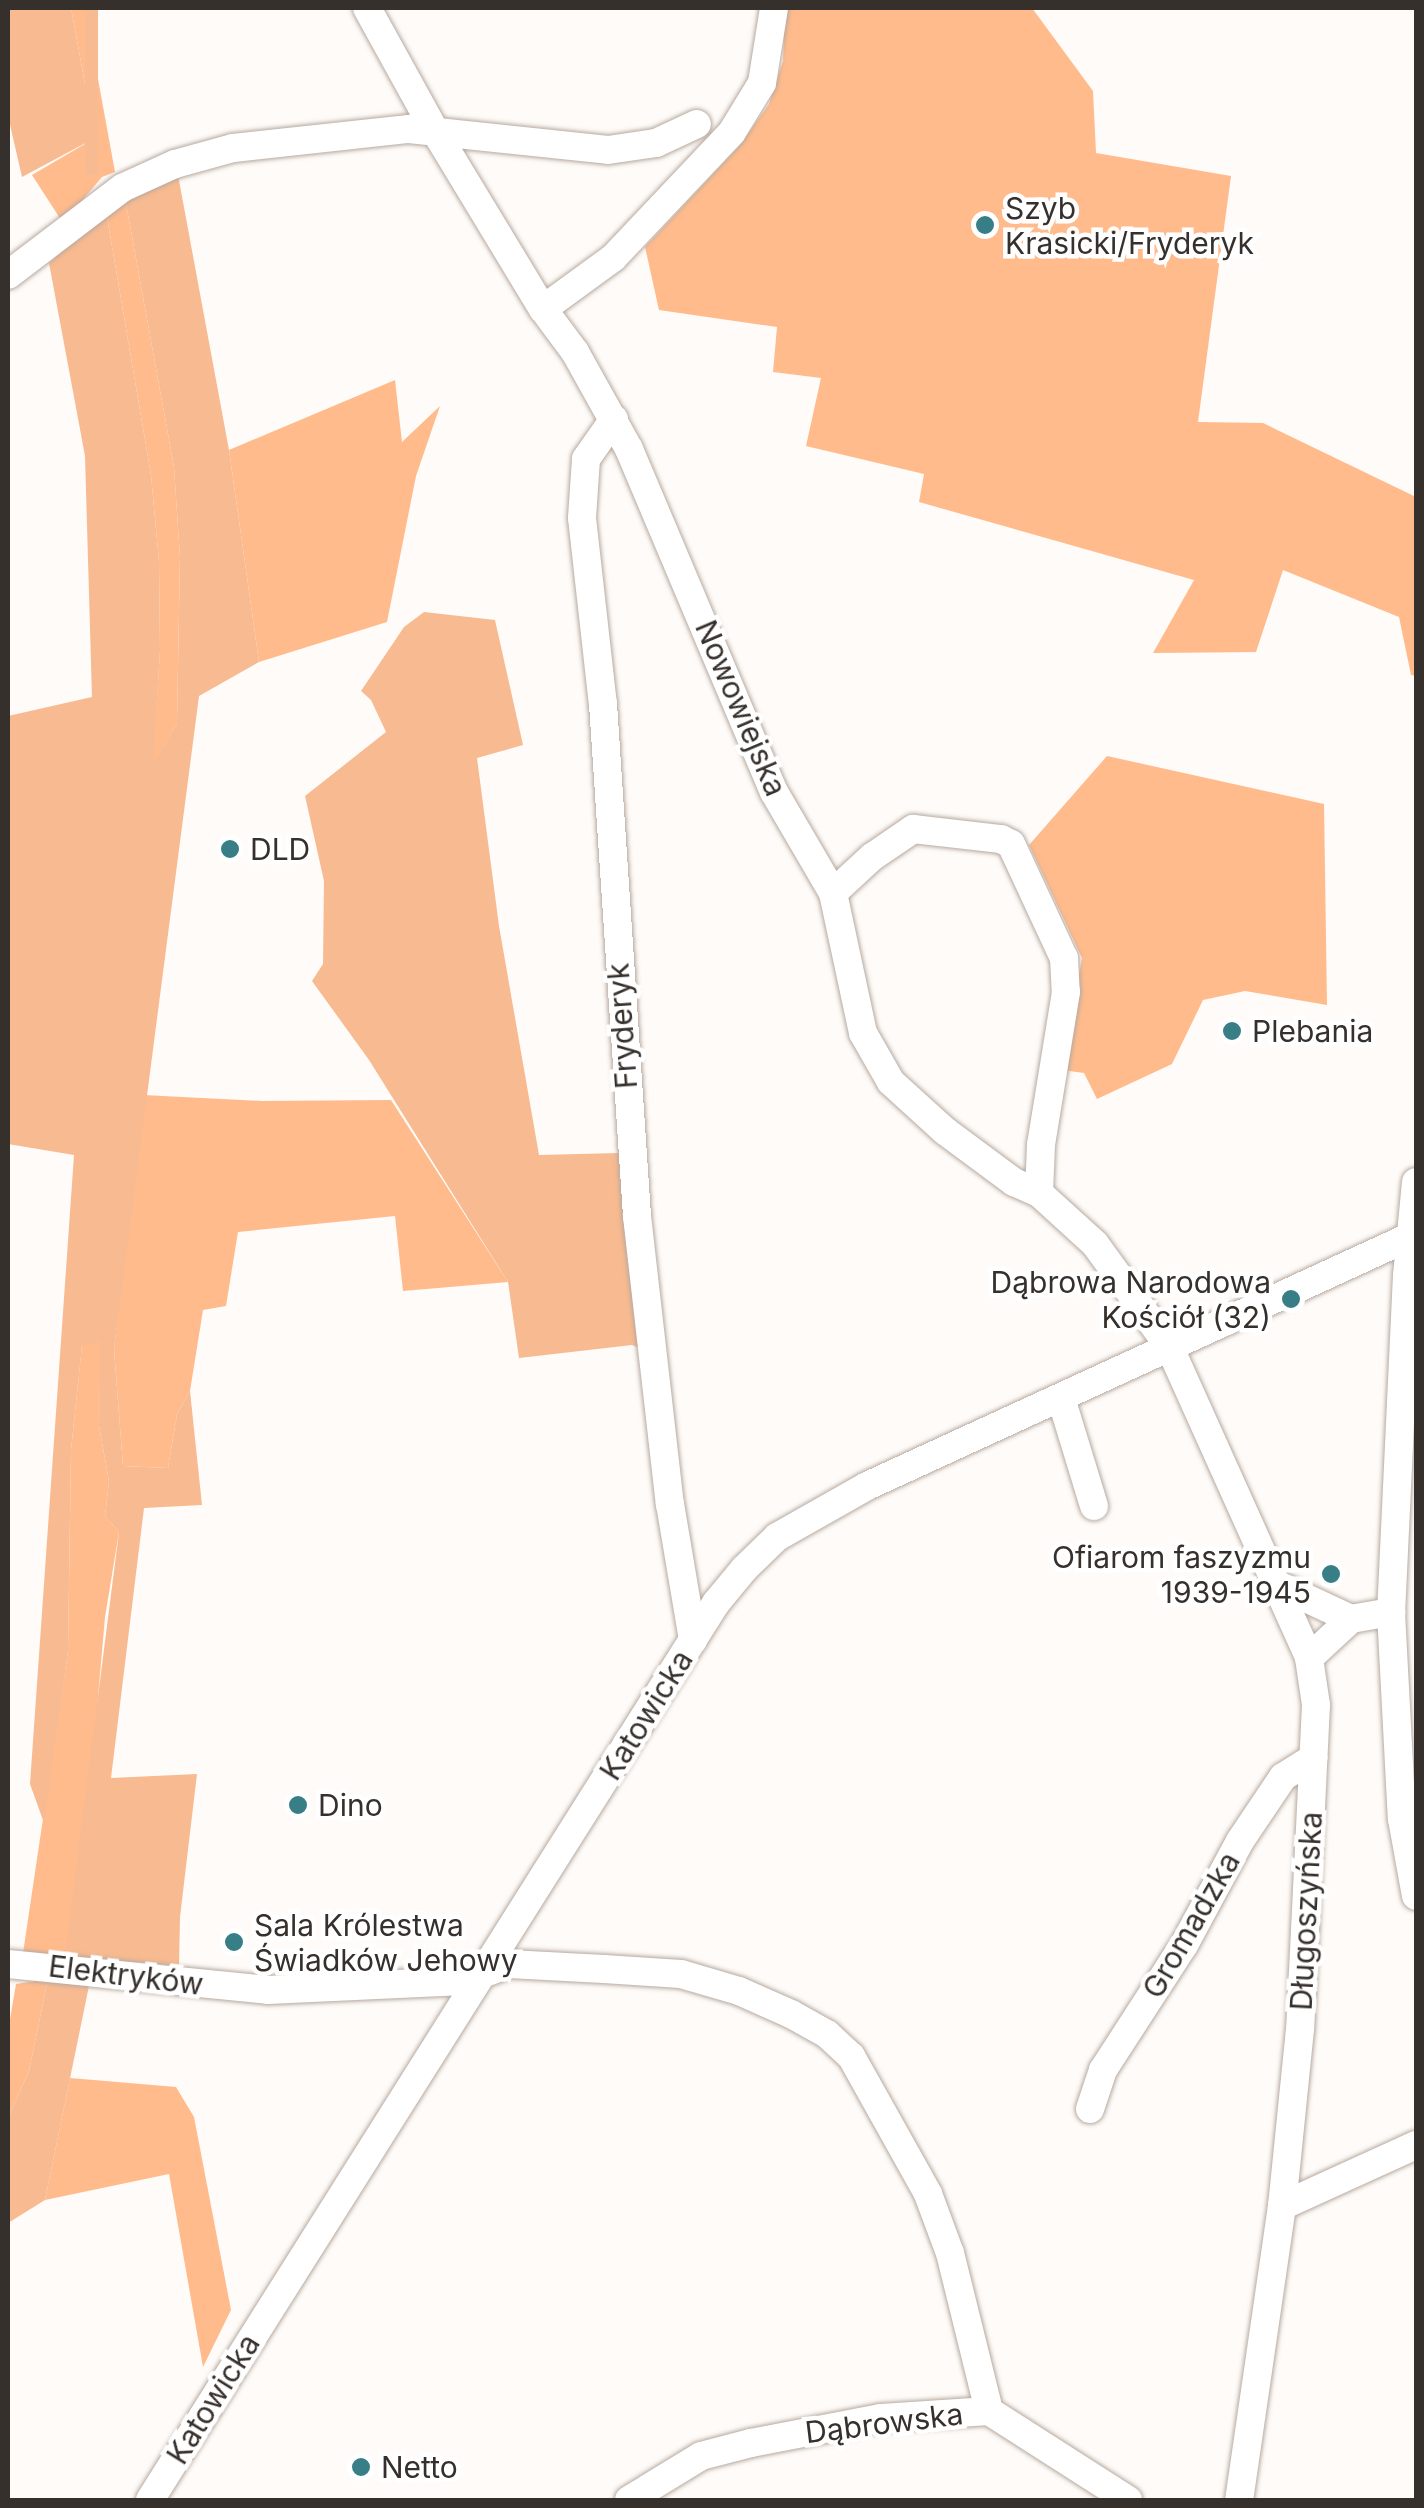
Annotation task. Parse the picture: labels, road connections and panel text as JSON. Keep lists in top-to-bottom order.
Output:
{
  "streets": {
    "street": [
      "Nowowiejska",
      "Fryderyk",
      "Katowicka",
      "Długoszyńska",
      "Gromadzka",
      "Elektryków",
      "Dąbrowska"
    ]
  },
  "crossings": [
    ["Nowowiejska", "Fryderyk"],
    ["Nowowiejska", "Katowicka"],
    ["Nowowiejska", "Długoszyńska"],
    ["Fryderyk", "Katowicka"],
    ["Katowicka", "Długoszyńska"],
    ["Katowicka", "Elektryków"],
    ["Długoszyńska", "Gromadzka"],
    ["Elektryków", "Dąbrowska"]
  ],
  "places": [
    "Szyb Krasicki/Fryderyk",
    "DLD",
    "Plebania",
    "Dąbrowa Narodowa Kościół (32)",
    "Ofiarom faszyzmu 1939-1945",
    "Dino",
    "Sala Królestwa Świadków Jehowy",
    "Netto"
  ]
}
